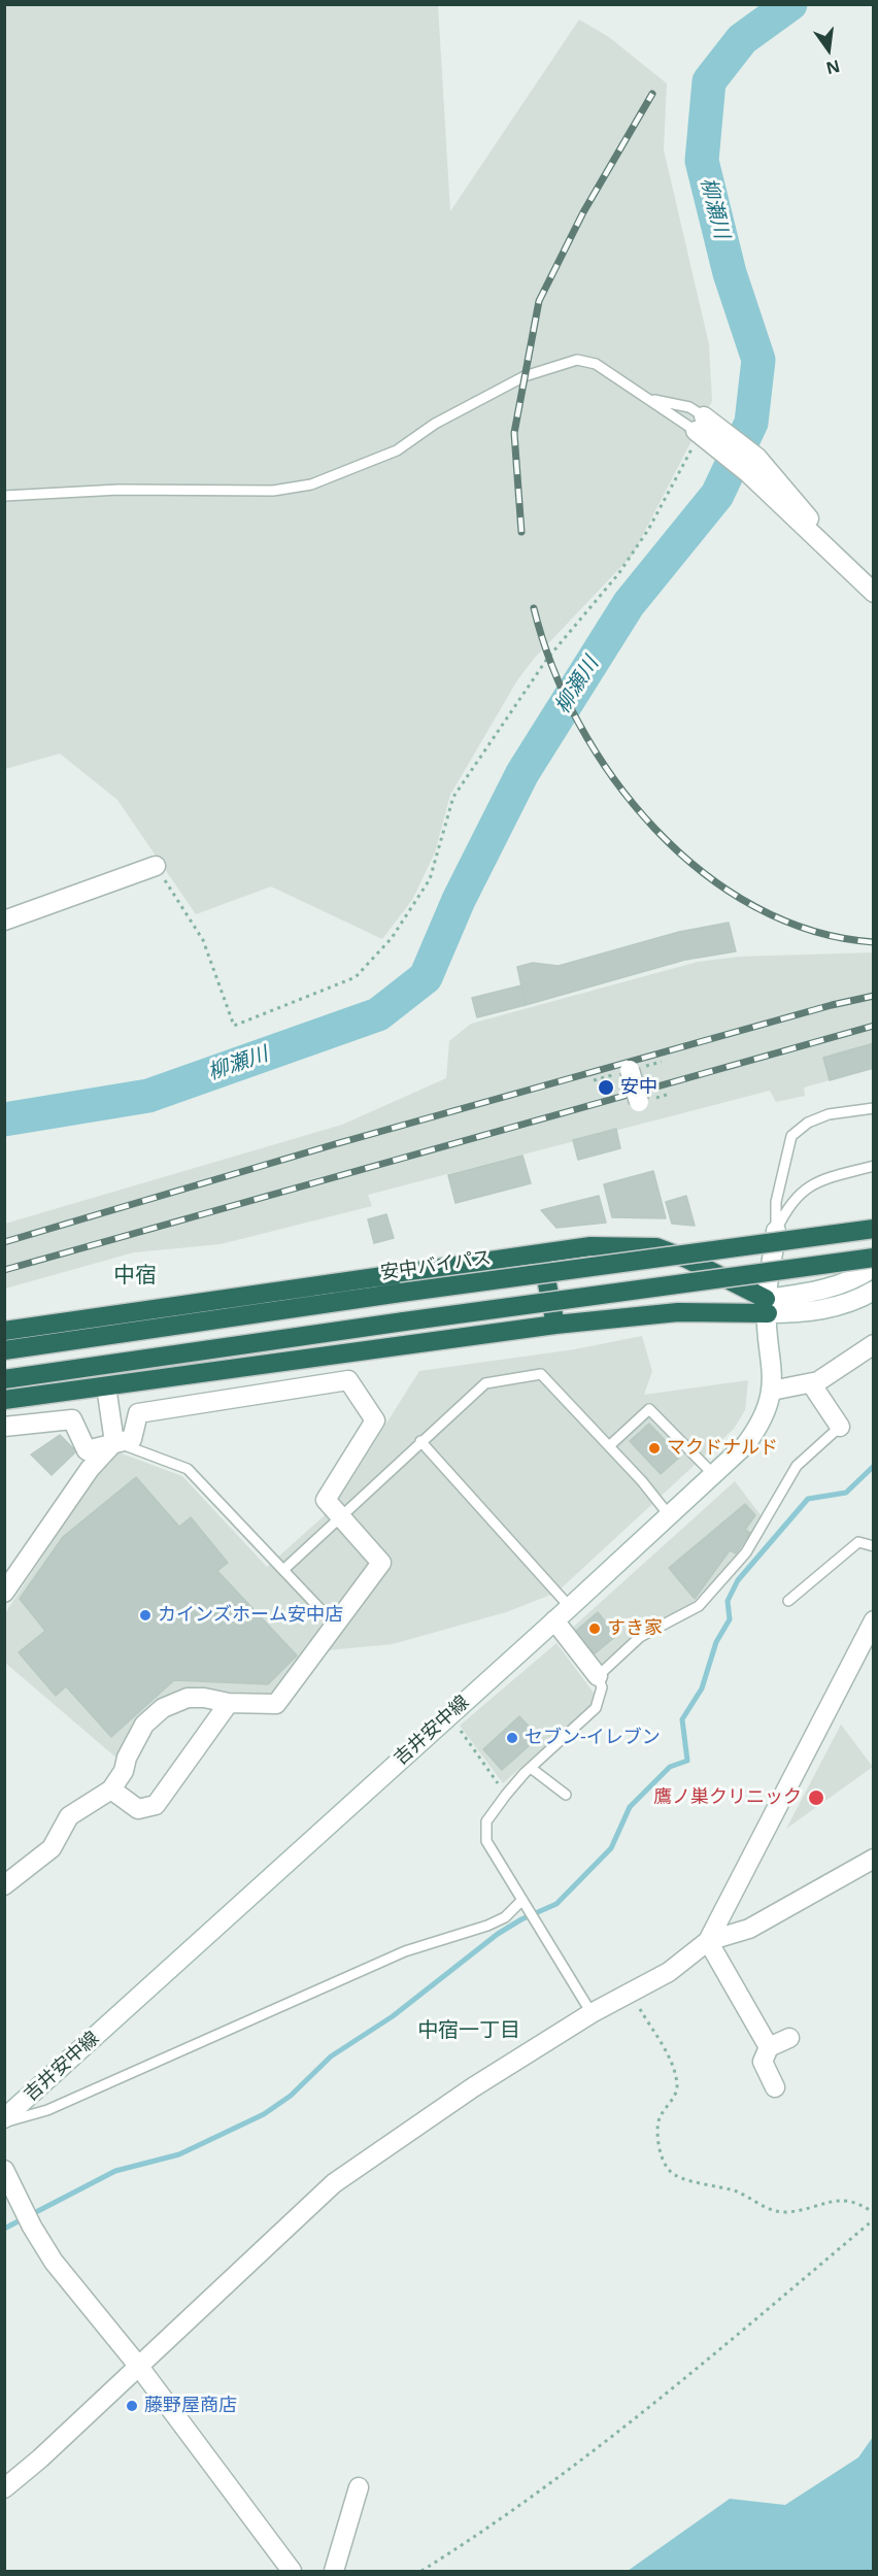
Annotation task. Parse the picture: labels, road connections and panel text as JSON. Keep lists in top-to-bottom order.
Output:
{
  "streets": {
    "highway": ["安中バイパス"],
    "street": ["吉井安中線"]
  },
  "districts": ["中宿", "中宿一丁目"],
  "water": ["柳瀬川"],
  "places": [
    "安中",
    "マクドナルド",
    "カインズホーム安中店",
    "すき家",
    "セブン-イレブン",
    "鷹ノ巣クリニック",
    "藤野屋商店"
  ],
  "north": "bottom"
}
